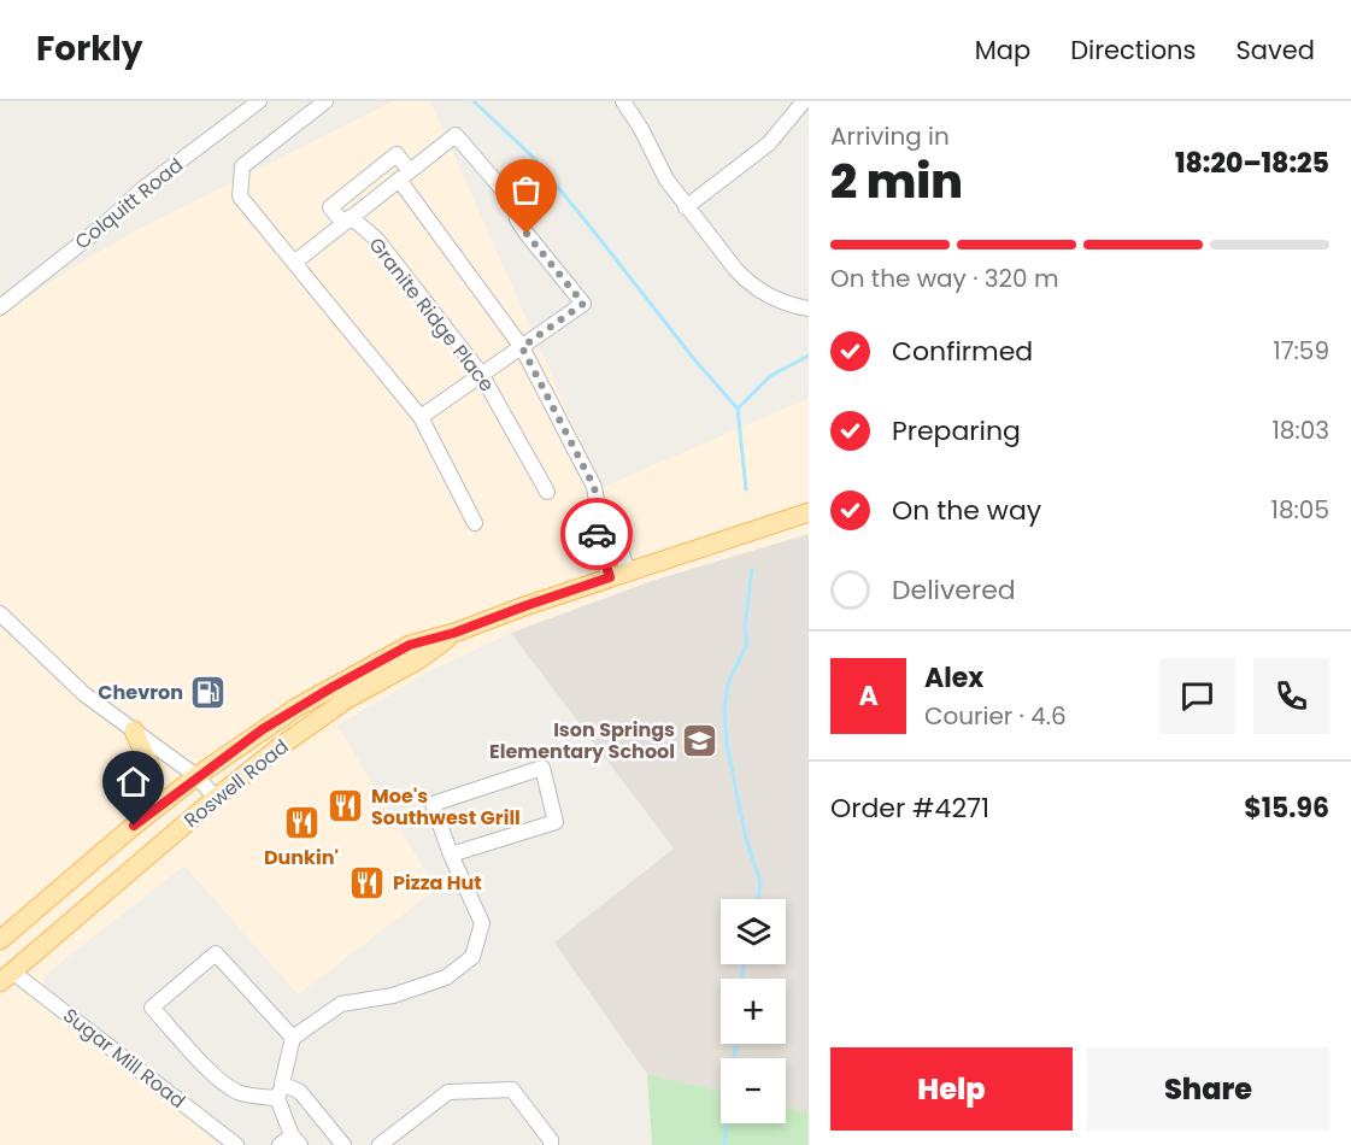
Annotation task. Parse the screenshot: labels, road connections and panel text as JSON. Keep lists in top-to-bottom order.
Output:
{
  "streets": {
    "main road": ["Roswell Road"],
    "street": ["Colquitt Road", "Granite Ridge Place", "Sugar Mill Road"]
  },
  "crossings": [
    ["Roswell Road", "Sugar Mill Road"]
  ],
  "places": {
    "fuel station": ["Chevron"],
    "school or university": ["Ison Springs Elementary School"],
    "restaurant": ["Moe's Southwest Grill", "Dunkin'", "Pizza Hut"]
  },
  "page": {
    "header": "Forkly",
    "nav": ["Map", "Directions", "Saved"],
    "heading": ["2 min", "Arriving in", "18:20–18:25"],
    "panel": [
      "Alex",
      "Courier · 4.6",
      "Order #4271",
      "$15.96"
    ],
    "bar": "On the way · 320 m",
    "list": [
      ["Confirmed", "17:59"],
      ["Preparing", "18:03"],
      ["On the way", "18:05"],
      "Delivered"
    ],
    "round": "A",
    "map_buttons": ["+", "−"],
    "buttons": ["Help", "Share"]
  }
}
